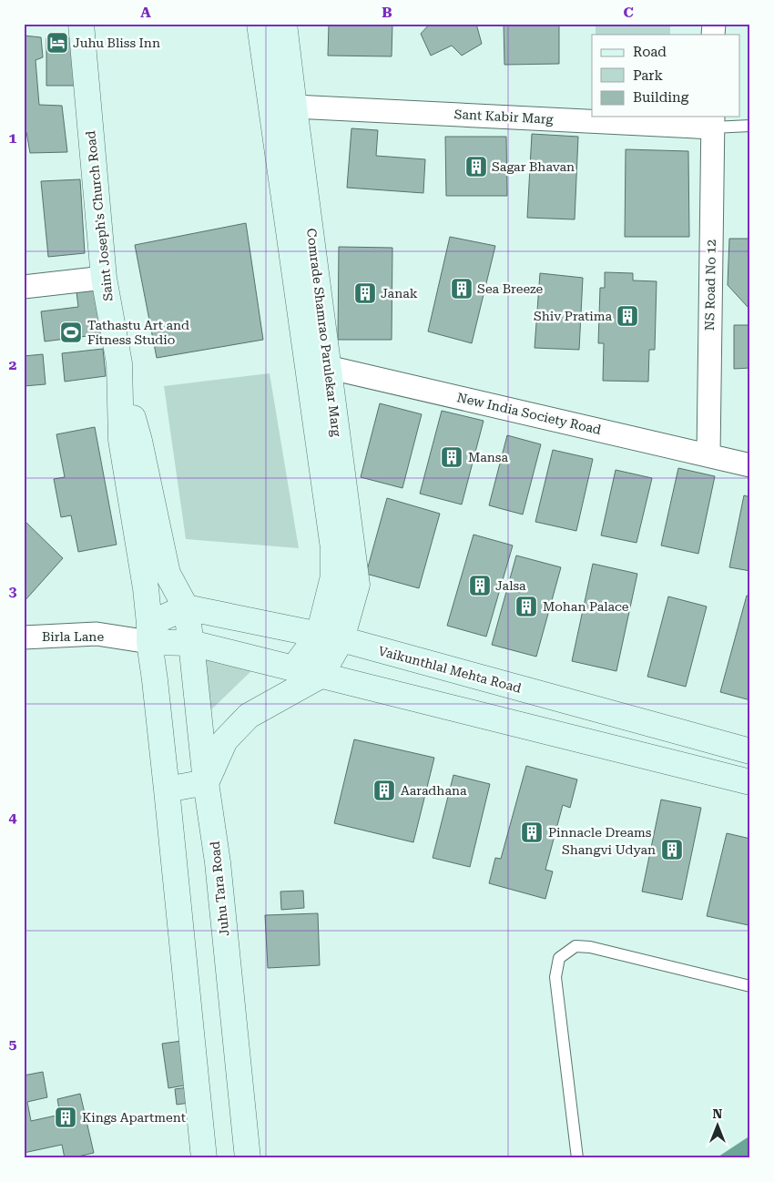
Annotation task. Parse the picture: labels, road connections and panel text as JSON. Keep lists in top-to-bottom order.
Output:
{
  "streets": {
    "main road": [
      "Saint Joseph's Church Road",
      "Comrade Shamrao Parulekar Marg",
      "Vaikunthlal Mehta Road",
      "Juhu Tara Road"
    ],
    "street": [
      "Sant Kabir Marg",
      "NS Road No 12",
      "New India Society Road",
      "Birla Lane"
    ]
  },
  "crossings": [
    ["Sant Kabir Marg", "NS Road No 12"],
    ["Sant Kabir Marg", "Comrade Shamrao Parulekar Marg"],
    ["Saint Joseph's Church Road", "Birla Lane"],
    ["Saint Joseph's Church Road", "Juhu Tara Road"],
    ["NS Road No 12", "New India Society Road"],
    ["Comrade Shamrao Parulekar Marg", "New India Society Road"],
    ["Comrade Shamrao Parulekar Marg", "Vaikunthlal Mehta Road"],
    ["Vaikunthlal Mehta Road", "Juhu Tara Road"]
  ],
  "places": {
    "hotel": ["Juhu Bliss Inn"],
    "building": [
      "Sagar Bhavan",
      "Sea Breeze",
      "Janak",
      "Shiv Pratima",
      "Mansa",
      "Jalsa",
      "Mohan Palace",
      "Aaradhana",
      "Pinnacle Dreams",
      "Shangvi Udyan",
      "Kings Apartment"
    ],
    "sports": ["Tathastu Art and Fitness Studio"]
  },
  "legend": ["Road", "Park", "Building"],
  "north": "top",
  "grid": {
    "columns": ["A", "B", "C"],
    "rows": [
      "1",
      "2",
      "3",
      "4",
      "5"
    ]
  }
}
